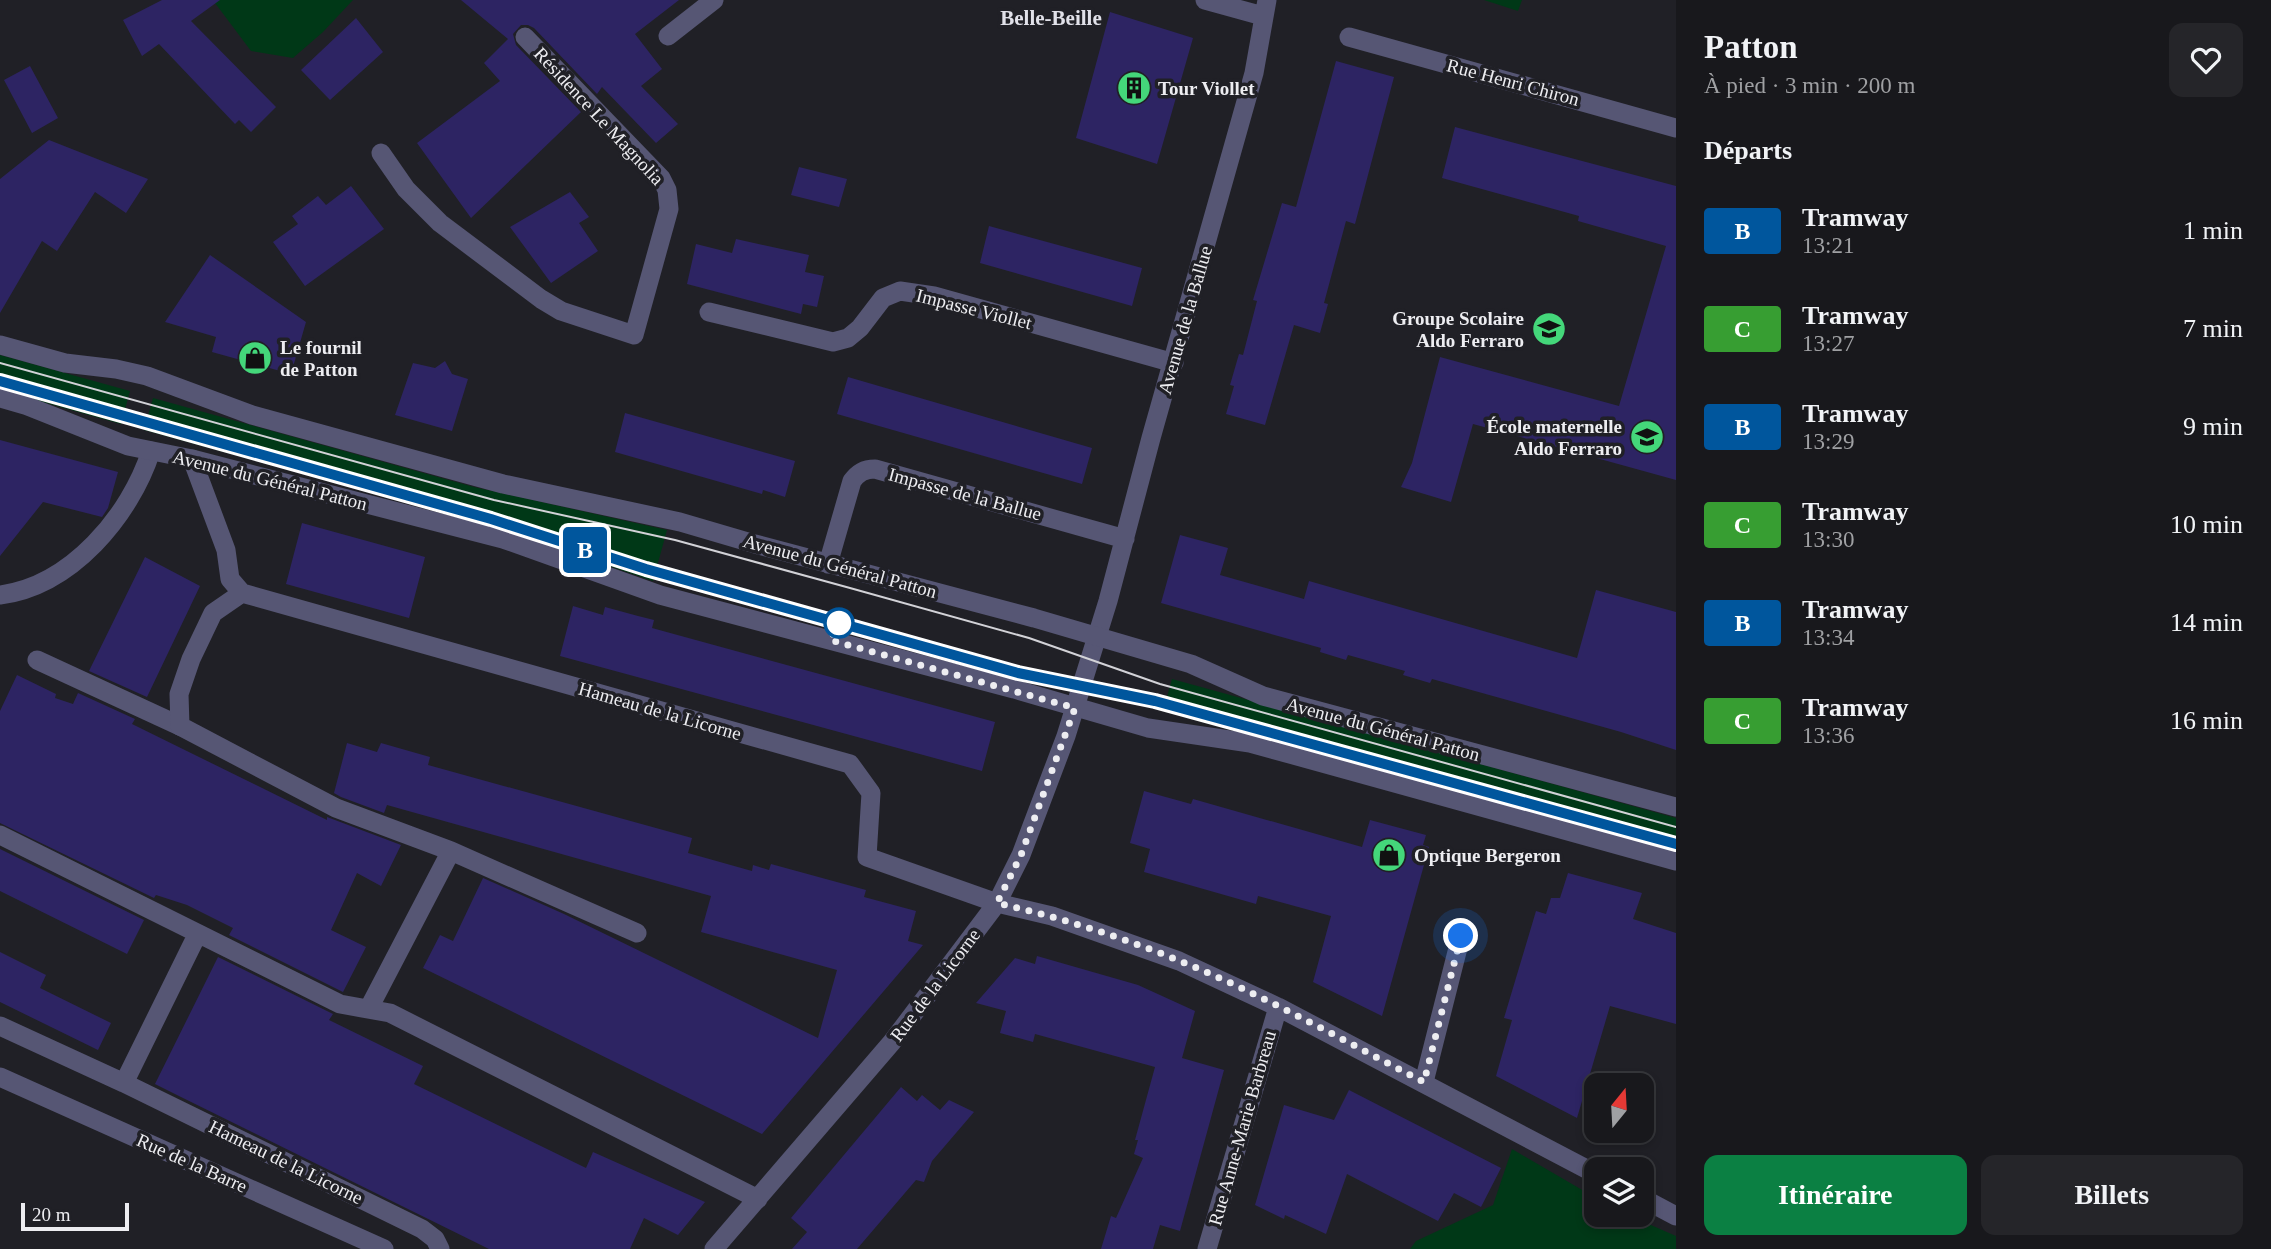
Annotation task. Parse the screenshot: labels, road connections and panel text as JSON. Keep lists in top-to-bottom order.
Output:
{
  "streets": {
    "street": [
      "Rue Henri Chiron",
      "Résidence Le Magnolia",
      "Impasse Viollet",
      "Avenue de la Ballue",
      "Avenue du Général Patton",
      "Impasse de la Ballue",
      "Hameau de la Licorne",
      "Rue de la Licorne",
      "Rue Anne-Marie Barbreau",
      "Rue de la Barre"
    ]
  },
  "crossings": [
    ["Impasse Viollet", "Avenue de la Ballue"],
    ["Avenue de la Ballue", "Avenue du Général Patton"],
    ["Avenue de la Ballue", "Impasse de la Ballue"],
    ["Avenue de la Ballue", "Rue de la Licorne"],
    ["Avenue du Général Patton", "Impasse de la Ballue"],
    ["Avenue du Général Patton", "Rue de la Licorne"],
    ["Hameau de la Licorne", "Rue de la Licorne"]
  ],
  "districts": ["Belle-Beille"],
  "places": {
    "building": ["Tour Viollet"],
    "school or university": ["Groupe Scolaire Aldo Ferraro", "École maternelle Aldo Ferraro"],
    "shop": ["Le fournil de Patton", "Optique Bergeron"]
  },
  "lines": ["tram line B"],
  "scale_bar": "20 m",
  "north": "top",
  "page": {
    "on_map": "B",
    "heading": [
      ["Patton", "À pied · 3 min · 200 m"],
      "Départs"
    ],
    "list": [
      {
        "mark": "B",
        "name": "Tramway",
        "note": "13:21",
        "value": "1 min"
      },
      {
        "mark": "C",
        "name": "Tramway",
        "note": "13:27",
        "value": "7 min"
      },
      {
        "mark": "B",
        "name": "Tramway",
        "note": "13:29",
        "value": "9 min"
      },
      {
        "mark": "C",
        "name": "Tramway",
        "note": "13:30",
        "value": "10 min"
      },
      {
        "mark": "B",
        "name": "Tramway",
        "note": "13:34",
        "value": "14 min"
      },
      {
        "mark": "C",
        "name": "Tramway",
        "note": "13:36",
        "value": "16 min"
      }
    ],
    "buttons": ["Itinéraire", "Billets"],
    "scale": "20 m"
  }
}
